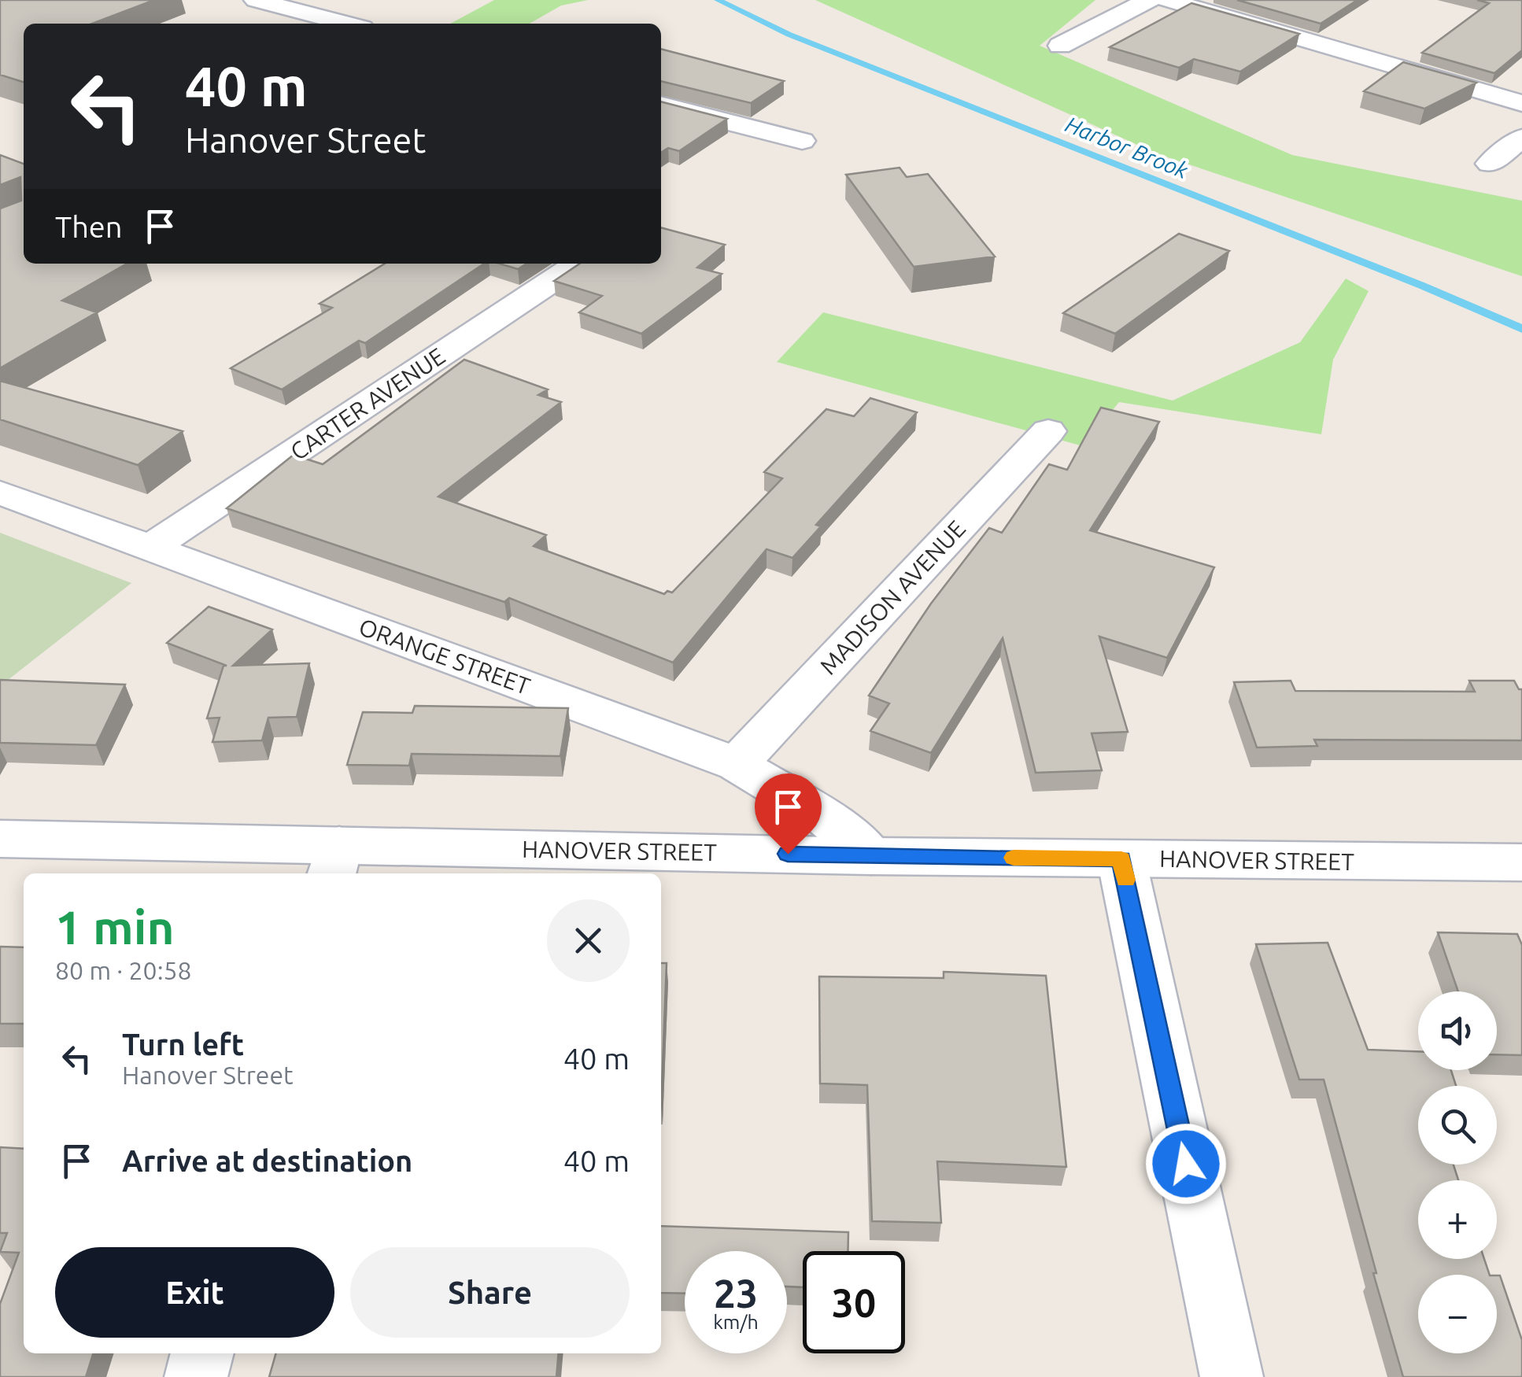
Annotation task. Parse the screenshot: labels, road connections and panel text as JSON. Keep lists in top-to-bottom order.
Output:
{
  "streets": {
    "street": [
      "CARTER AVENUE",
      "MADISON AVENUE",
      "ORANGE STREET",
      "HANOVER STREET"
    ]
  },
  "crossings": [
    ["CARTER AVENUE", "ORANGE STREET"],
    ["MADISON AVENUE", "ORANGE STREET"],
    ["ORANGE STREET", "HANOVER STREET"]
  ],
  "water": ["Harbor Brook"],
  "page": {
    "turn": ["40 m", "Hanover Street"],
    "then": "Then",
    "heading": ["1 min", "80 m · 20:58"],
    "map_buttons": ["+", "−"],
    "list": [
      {
        "name": "Turn left",
        "note": "Hanover Street",
        "value": "40 m"
      },
      {
        "name": "Arrive at destination",
        "value": "40 m"
      }
    ],
    "buttons": ["Exit", "Share"],
    "speed": "23 km/h",
    "limit": "30"
  }
}
